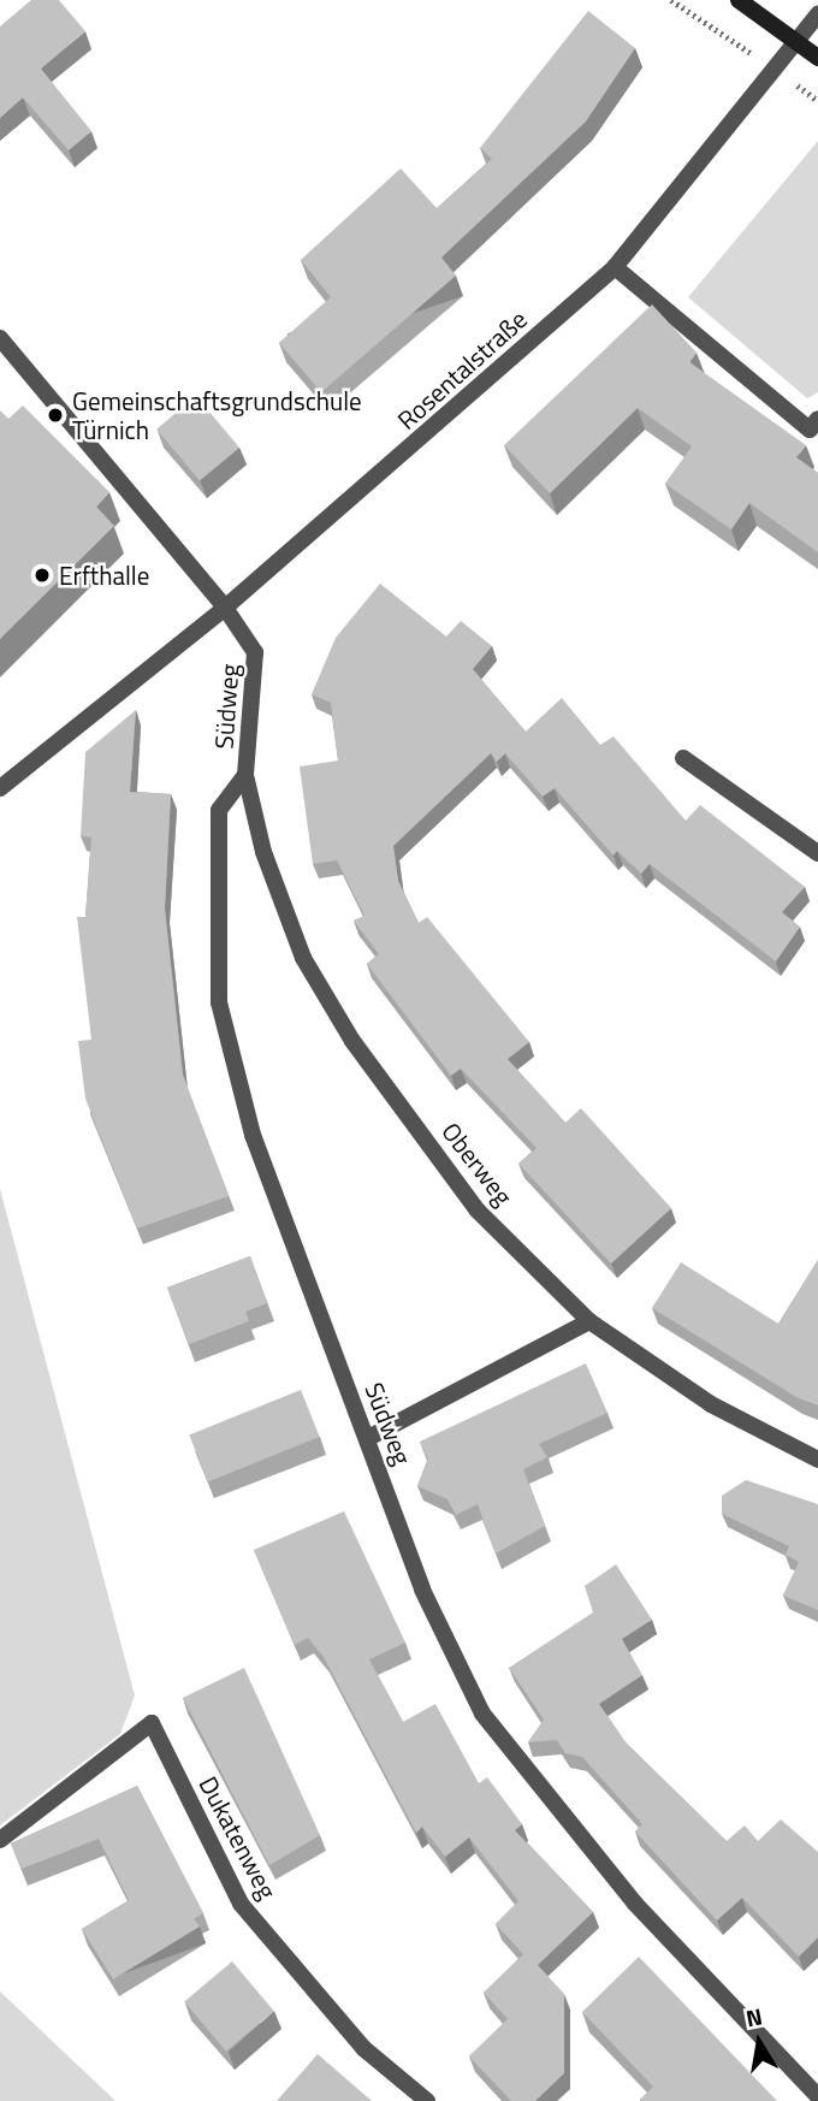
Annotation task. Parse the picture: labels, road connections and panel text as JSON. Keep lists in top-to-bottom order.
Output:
{
  "streets": {
    "street": [
      "Rosentalstraße",
      "Südweg",
      "Oberweg",
      "Dukatenweg"
    ]
  },
  "crossings": [
    ["Rosentalstraße", "Südweg"],
    ["Südweg", "Oberweg"]
  ],
  "places": ["Gemeinschaftsgrundschule Türnich", "Erfthalle"],
  "north": "top"
}
